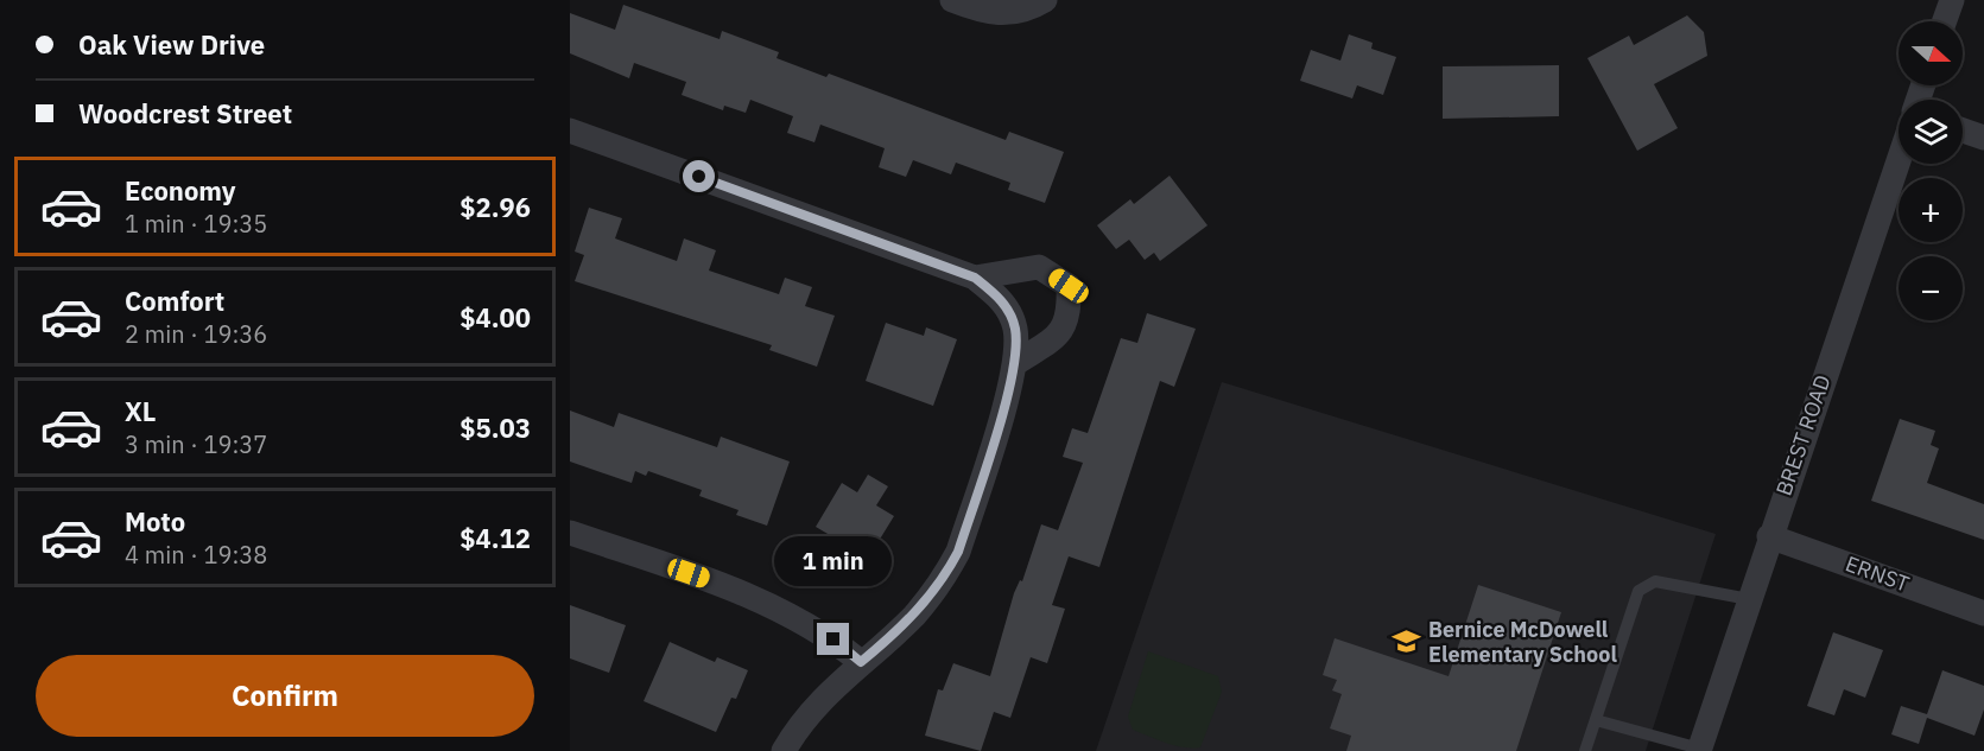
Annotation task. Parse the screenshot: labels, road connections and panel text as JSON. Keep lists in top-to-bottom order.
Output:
{
  "streets": {
    "street": ["BREST ROAD", "ERNST"]
  },
  "crossings": [
    ["BREST ROAD", "ERNST"]
  ],
  "places": {
    "school or university": ["Bernice McDowell Elementary School"]
  },
  "north": "right",
  "page": {
    "banner": ["Oak View Drive", "Woodcrest Street"],
    "map_buttons": ["+", "−"],
    "list": [
      {
        "name": "Economy",
        "note": "1 min · 19:35",
        "value": "$2.96"
      },
      {
        "name": "Comfort",
        "note": "2 min · 19:36",
        "value": "$4.00"
      },
      {
        "name": "XL",
        "note": "3 min · 19:37",
        "value": "$5.03"
      },
      {
        "name": "Moto",
        "note": "4 min · 19:38",
        "value": "$4.12"
      }
    ],
    "bubble": "1 min",
    "buttons": "Confirm"
  }
}
